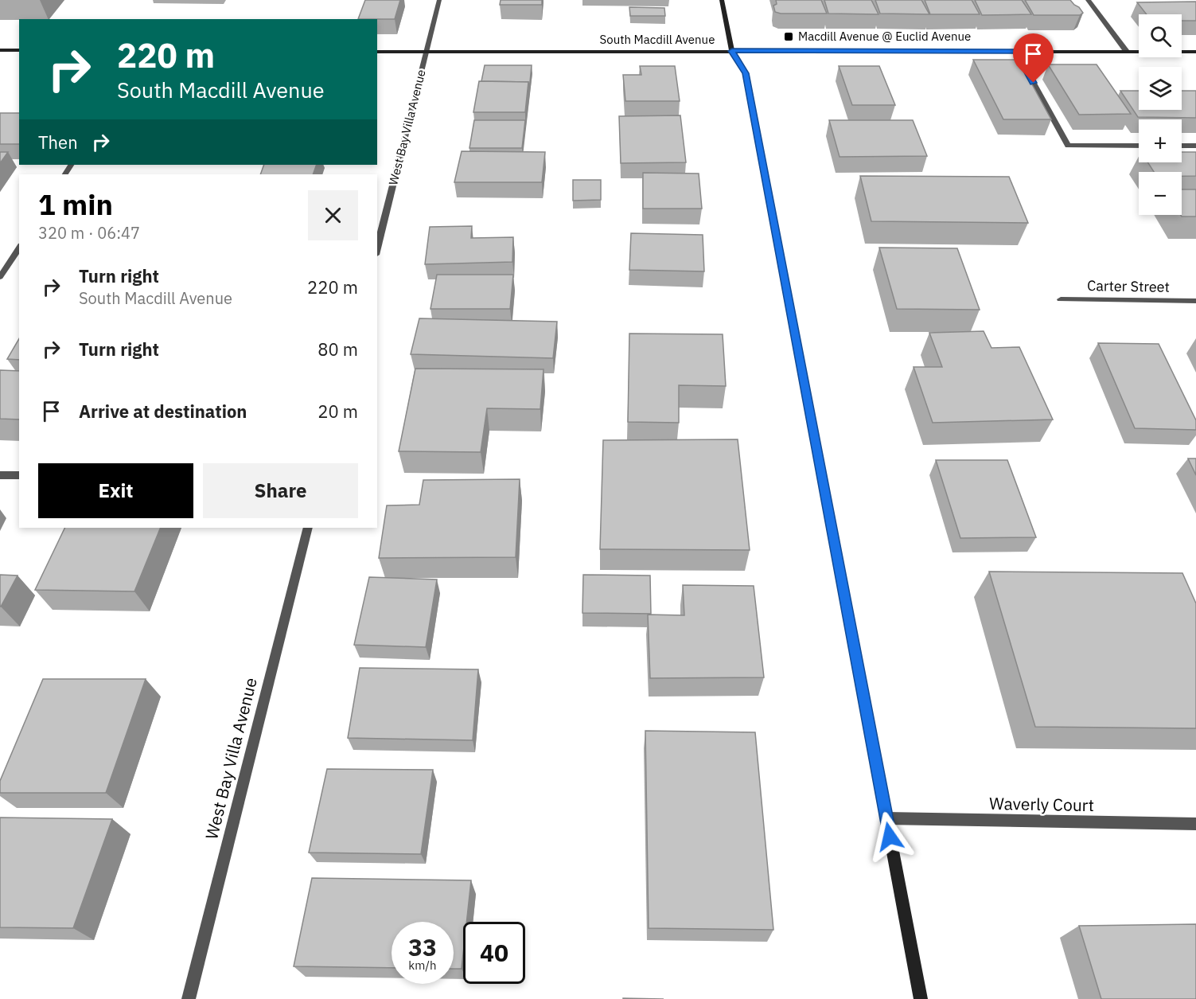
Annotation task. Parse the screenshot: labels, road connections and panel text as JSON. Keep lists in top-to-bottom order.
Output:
{
  "streets": {
    "street": [
      "South Macdill Avenue",
      "West Bay Villa Avenue",
      "Carter Street",
      "Waverly Court"
    ]
  },
  "crossings": [
    ["South Macdill Avenue", "West Bay Villa Avenue"]
  ],
  "places": {
    "transit": ["Macdill Avenue @ Euclid Avenue"]
  },
  "page": {
    "map_buttons": ["+", "−"],
    "turn": ["220 m", "South Macdill Avenue"],
    "then": "Then",
    "heading": ["1 min", "320 m · 06:47"],
    "list": [
      {
        "name": "Turn right",
        "note": "South Macdill Avenue",
        "value": "220 m"
      },
      {
        "name": "Turn right",
        "value": "80 m"
      },
      {
        "name": "Arrive at destination",
        "value": "20 m"
      }
    ],
    "buttons": ["Exit", "Share"],
    "speed": "33 km/h",
    "limit": "40"
  }
}
